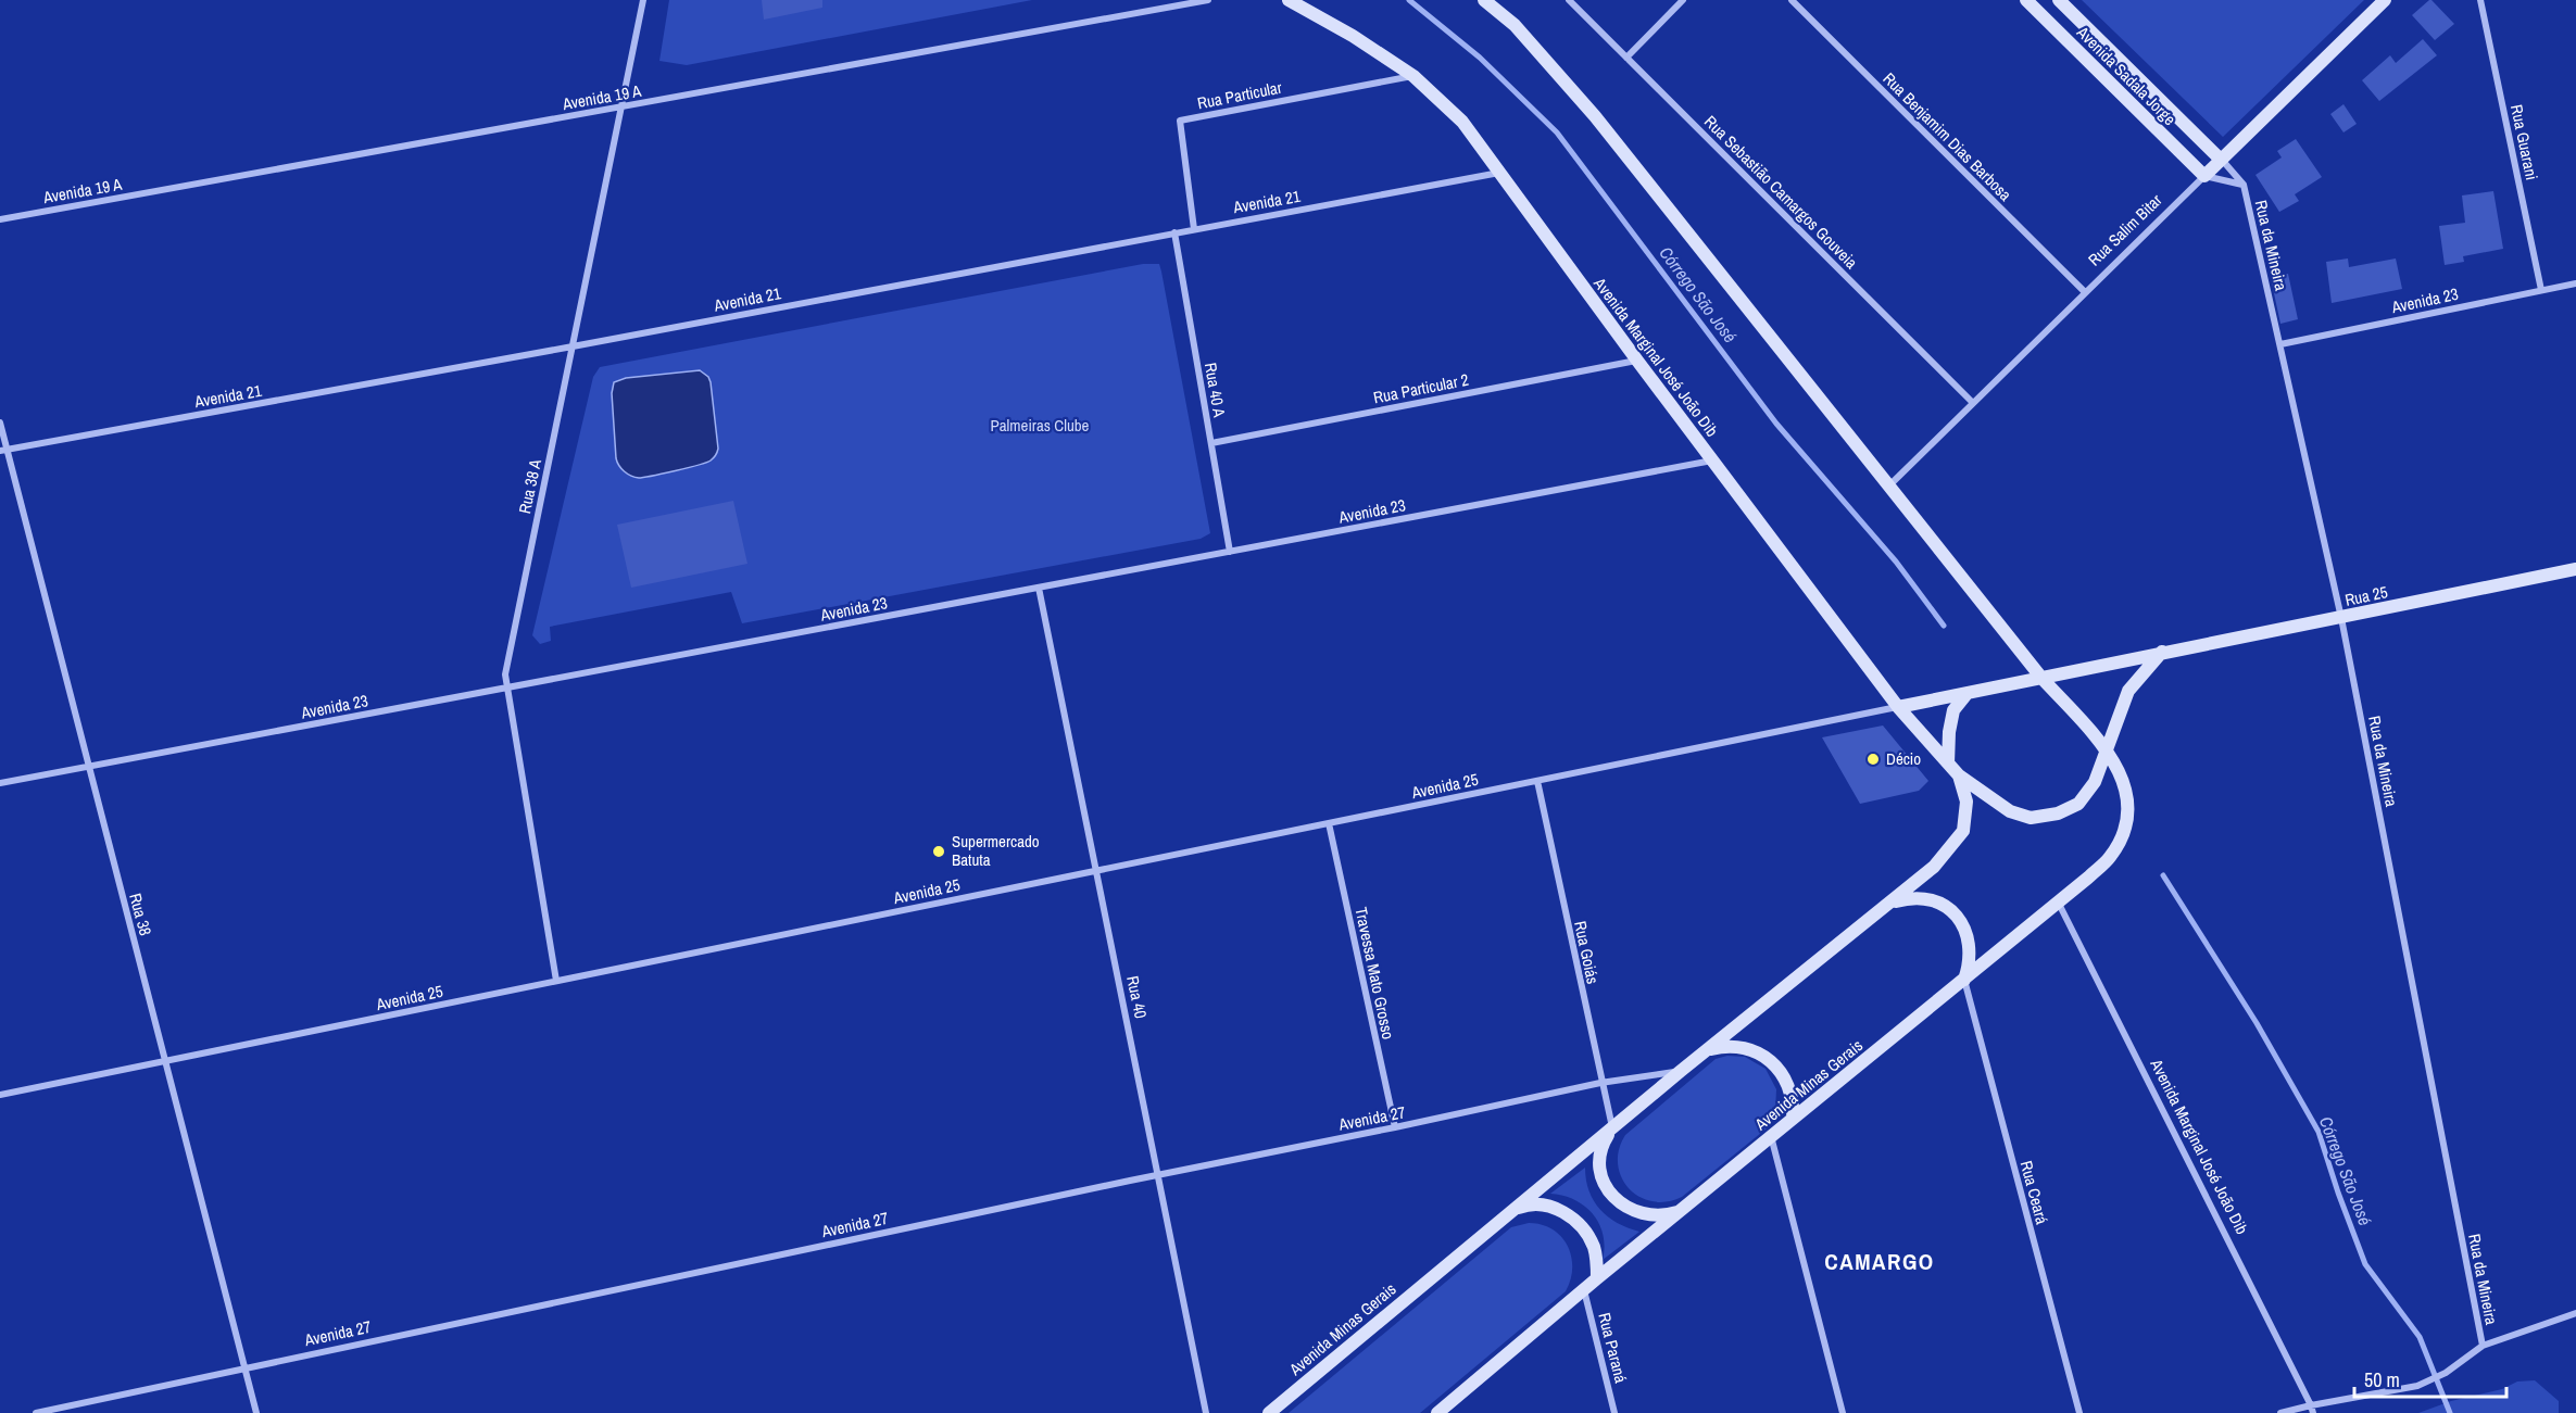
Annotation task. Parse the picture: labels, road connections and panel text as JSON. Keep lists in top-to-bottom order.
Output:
{
  "streets": {
    "main road": [
      "Avenida Sadala Jorge",
      "Rua Salim Bitar",
      "Avenida Marginal José João Dib",
      "Rua 25",
      "Avenida Minas Gerais"
    ],
    "street": [
      "Rua Particular",
      "Avenida 19 A",
      "Rua Benjamim Dias Barbosa",
      "Rua Guarani",
      "Rua Sebastião Camargos Gouveia",
      "Avenida 21",
      "Rua da Mineira",
      "Avenida 23",
      "Rua Particular 2",
      "Rua 40 A",
      "Rua 38 A",
      "Avenida 25",
      "Rua 38",
      "Rua Goiás",
      "Travessa Mato Grosso",
      "Rua 40",
      "Avenida 27",
      "Rua Ceará",
      "Rua Paraná"
    ]
  },
  "crossings": [
    ["Avenida Sadala Jorge", "Rua Salim Bitar"],
    ["Avenida Sadala Jorge", "Rua da Mineira"],
    ["Rua Particular", "Avenida 21"],
    ["Rua Particular", "Avenida Marginal José João Dib"],
    ["Avenida 19 A", "Rua 38 A"],
    ["Rua Benjamim Dias Barbosa", "Rua Salim Bitar"],
    ["Rua Guarani", "Avenida 23"],
    ["Rua Sebastião Camargos Gouveia", "Rua Salim Bitar"],
    ["Avenida 21", "Avenida Marginal José João Dib"],
    ["Avenida 21", "Rua 40 A"],
    ["Avenida 21", "Rua 38 A"],
    ["Avenida 21", "Rua 38"],
    ["Rua Salim Bitar", "Rua da Mineira"],
    ["Rua da Mineira", "Avenida 23"],
    ["Rua da Mineira", "Rua 25"],
    ["Avenida 23", "Avenida Marginal José João Dib"],
    ["Avenida 23", "Rua 40 A"],
    ["Avenida 23", "Rua 38 A"],
    ["Avenida 23", "Rua 38"],
    ["Avenida 23", "Rua 40"],
    ["Avenida Marginal José João Dib", "Rua Particular 2"],
    ["Avenida Marginal José João Dib", "Rua 25"],
    ["Avenida Marginal José João Dib", "Avenida 25"],
    ["Avenida Marginal José João Dib", "Avenida Minas Gerais"],
    ["Rua Particular 2", "Rua 40 A"],
    ["Rua 38 A", "Avenida 25"],
    ["Rua 25", "Avenida Minas Gerais"],
    ["Avenida 25", "Rua 38"],
    ["Avenida 25", "Rua Goiás"],
    ["Avenida 25", "Travessa Mato Grosso"],
    ["Avenida 25", "Rua 40"],
    ["Rua 38", "Avenida 27"],
    ["Rua Goiás", "Avenida Minas Gerais"],
    ["Rua Goiás", "Avenida 27"],
    ["Travessa Mato Grosso", "Avenida 27"],
    ["Rua 40", "Avenida 27"],
    ["Avenida Minas Gerais", "Avenida 27"],
    ["Avenida Minas Gerais", "Rua Ceará"],
    ["Avenida Minas Gerais", "Rua Paraná"]
  ],
  "districts": ["CAMARGO"],
  "water": ["Córrego São José"],
  "parks": ["Palmeiras Clube"],
  "places": ["Décio", "Supermercado Batuta"],
  "scale_bar": "50 m"
}
